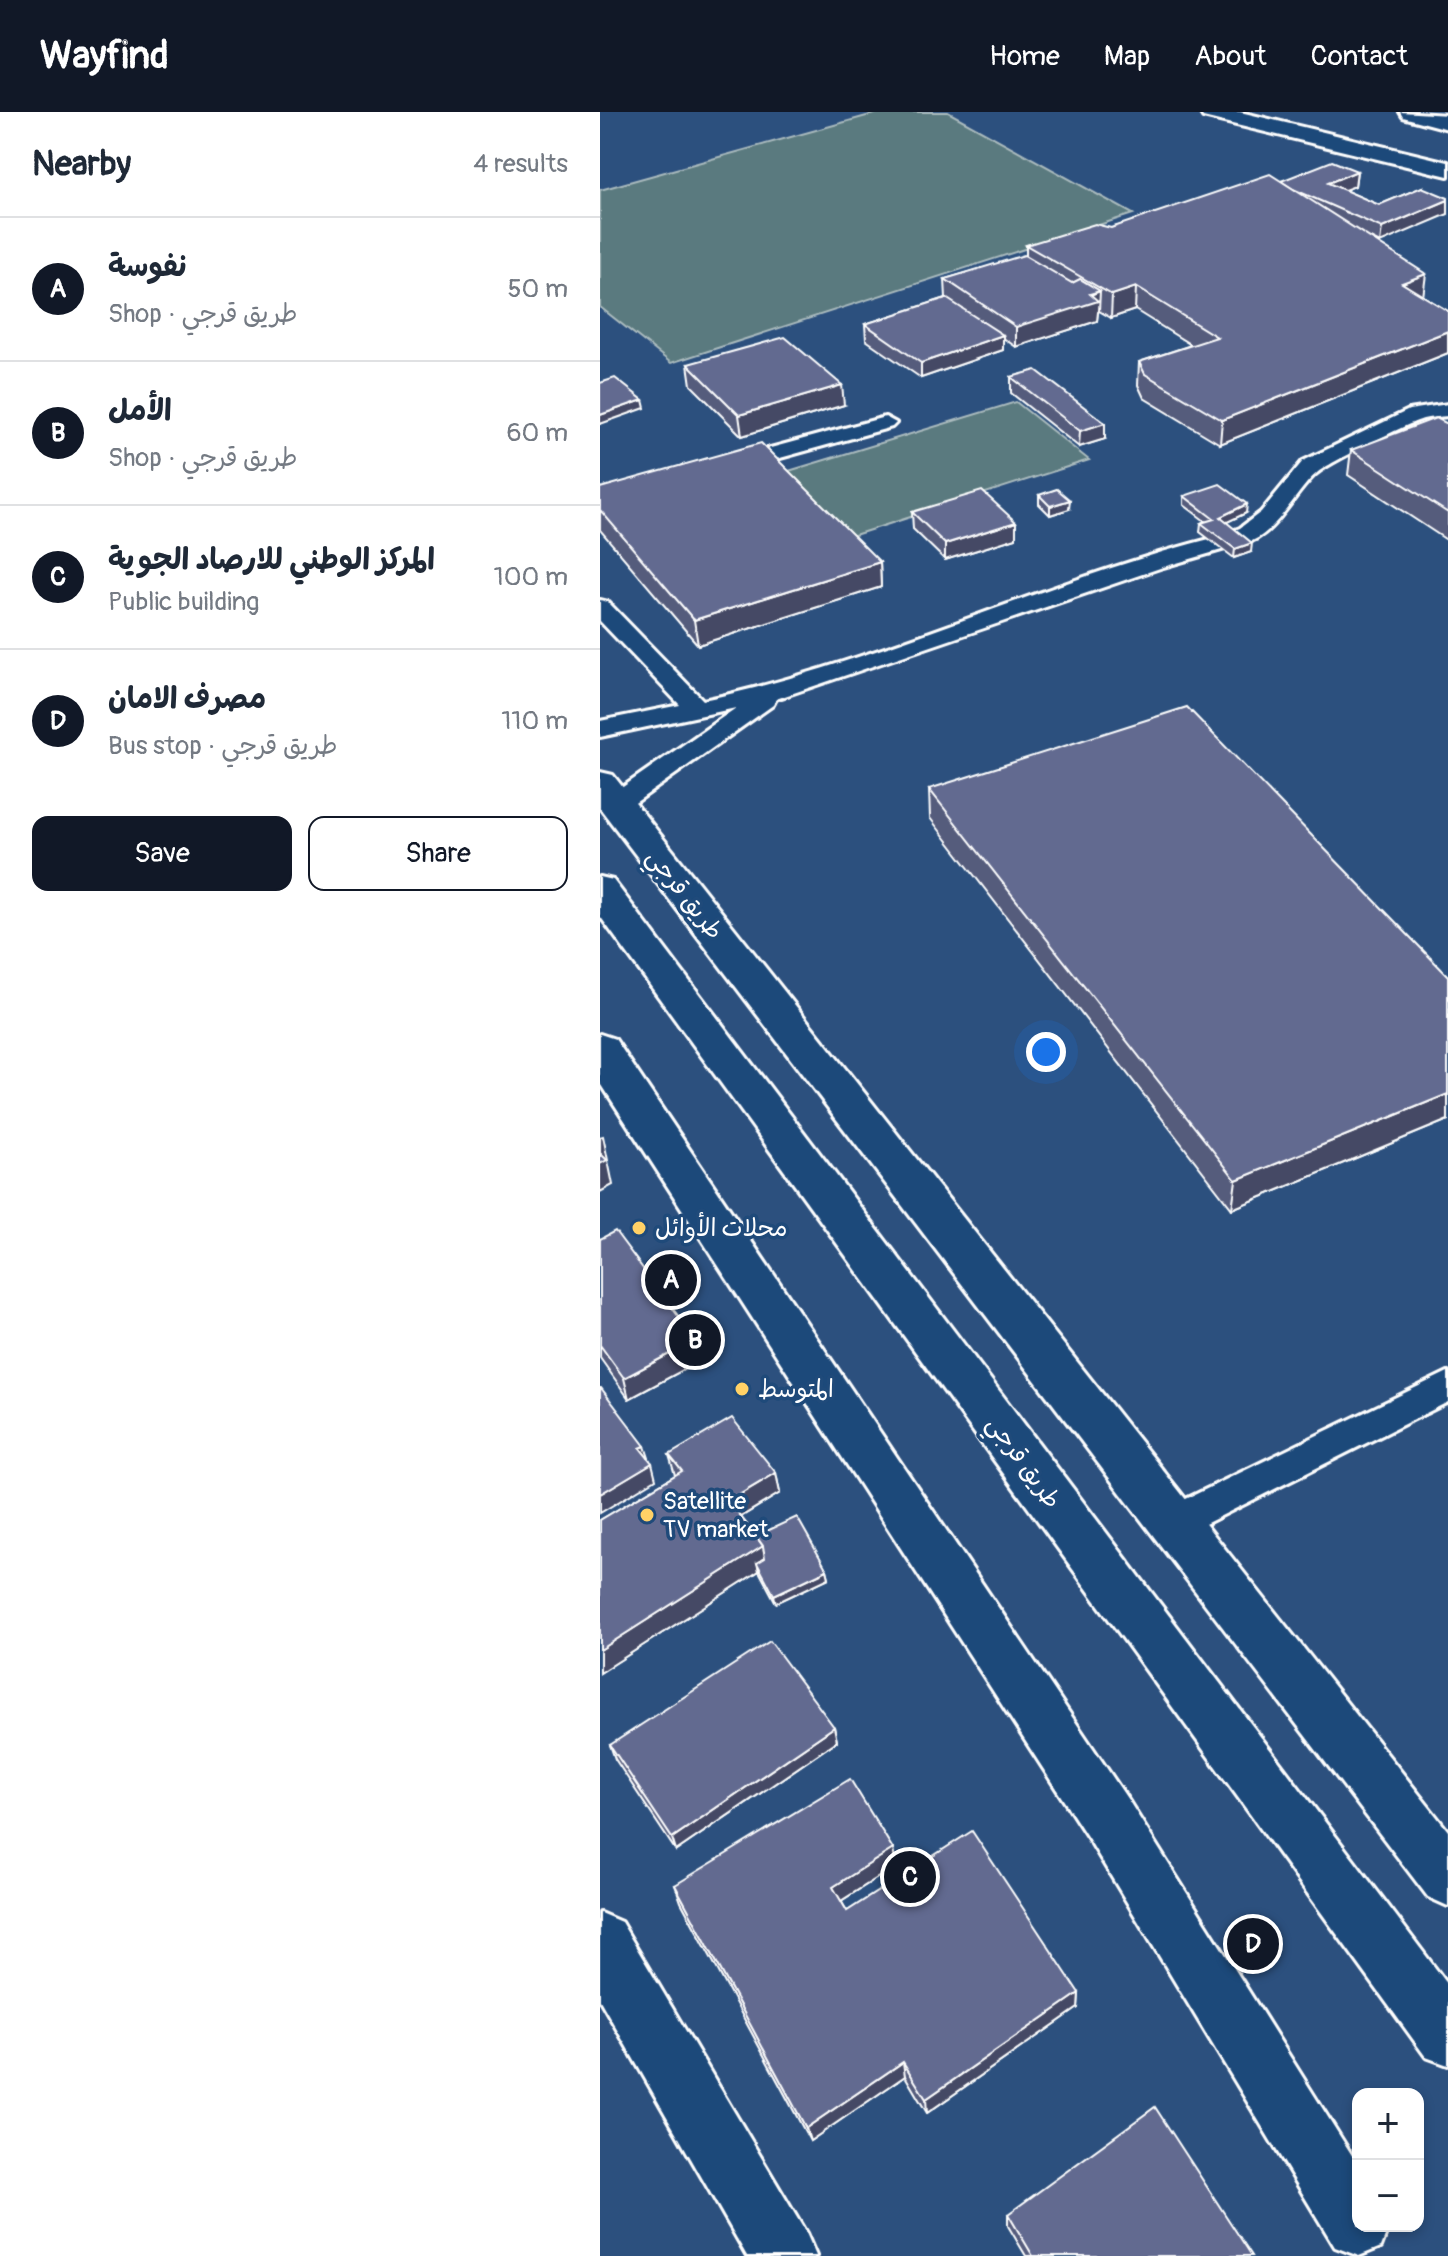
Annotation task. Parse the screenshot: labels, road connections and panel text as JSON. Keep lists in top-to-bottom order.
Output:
{
  "streets": {
    "main road": ["طريق قرجي"]
  },
  "places": ["محلات الأوائل", "المتوسط", "Satellite TV market"],
  "page": {
    "header": "Wayfind",
    "nav": [
      "Home",
      "Map",
      "About",
      "Contact"
    ],
    "heading": ["Nearby", "4 results"],
    "list": [
      {
        "mark": "A",
        "name": "نفوسة",
        "note": "Shop · طريق قرجي",
        "value": "50 m"
      },
      {
        "mark": "B",
        "name": "الأمل",
        "note": "Shop · طريق قرجي",
        "value": "60 m"
      },
      {
        "mark": "C",
        "name": "المركز الوطني للارصاد الجوية",
        "note": "Public building",
        "value": "100 m"
      },
      {
        "mark": "D",
        "name": "مصرف الامان",
        "note": "Bus stop · طريق قرجي",
        "value": "110 m"
      }
    ],
    "buttons": ["Save", "Share"],
    "pins": [
      "A",
      "B",
      "C",
      "D"
    ],
    "map_buttons": ["+", "−"]
  }
}
